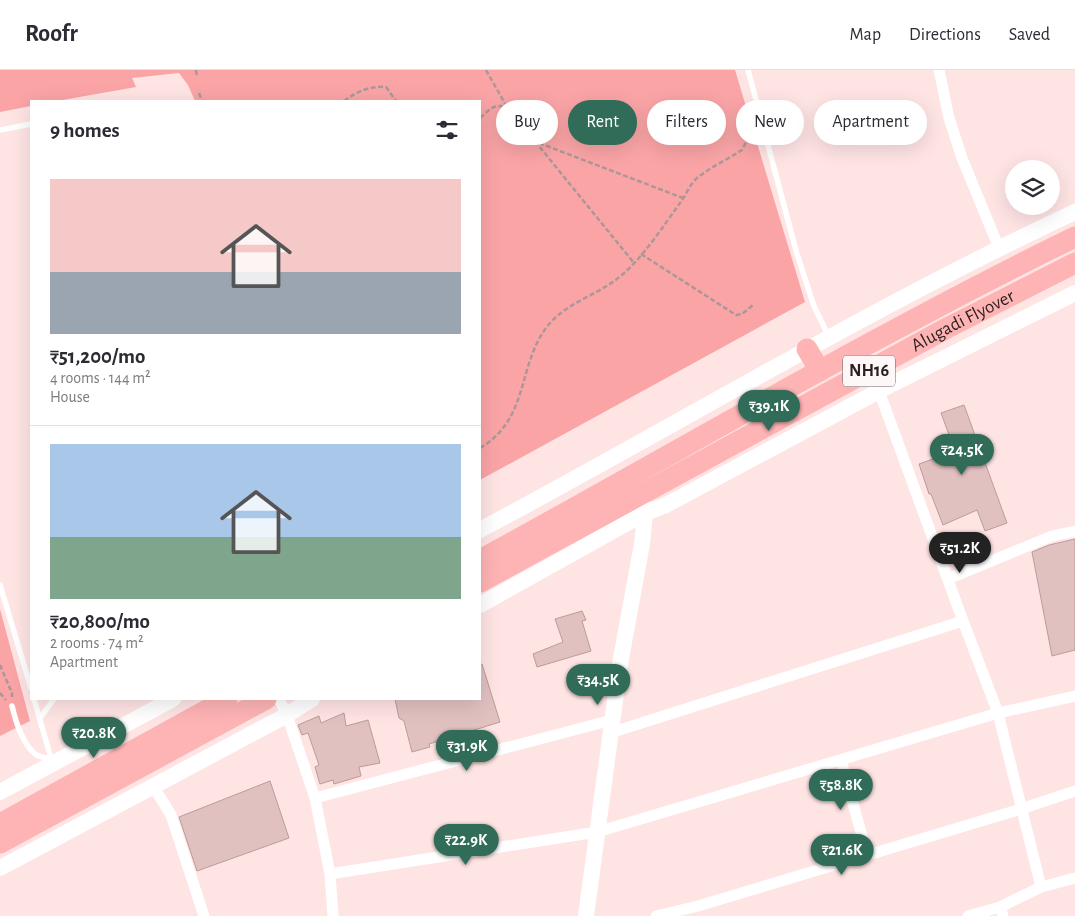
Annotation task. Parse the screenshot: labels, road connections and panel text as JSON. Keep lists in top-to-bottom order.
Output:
{
  "streets": {
    "highway": ["Alugadi Flyover", "NH16"]
  },
  "crossings": [
    ["Alugadi Flyover", "NH16"]
  ],
  "page": {
    "header": "Roofr",
    "nav": ["Map", "Directions", "Saved"],
    "chip": [
      "Buy",
      "Rent",
      "Filters",
      "New",
      "Apartment"
    ],
    "heading": "9 homes",
    "list": [
      {
        "name": "₹51,200/mo",
        "note": "4 rooms · 144 m² · House"
      },
      {
        "name": "₹20,800/mo",
        "note": "2 rooms · 74 m² · Apartment"
      }
    ],
    "price": [
      "₹39.1K",
      "₹24.5K",
      "₹51.2K",
      "₹34.5K",
      "₹20.8K",
      "₹31.9K",
      "₹58.8K",
      "₹22.9K",
      "₹21.6K"
    ]
  }
}
